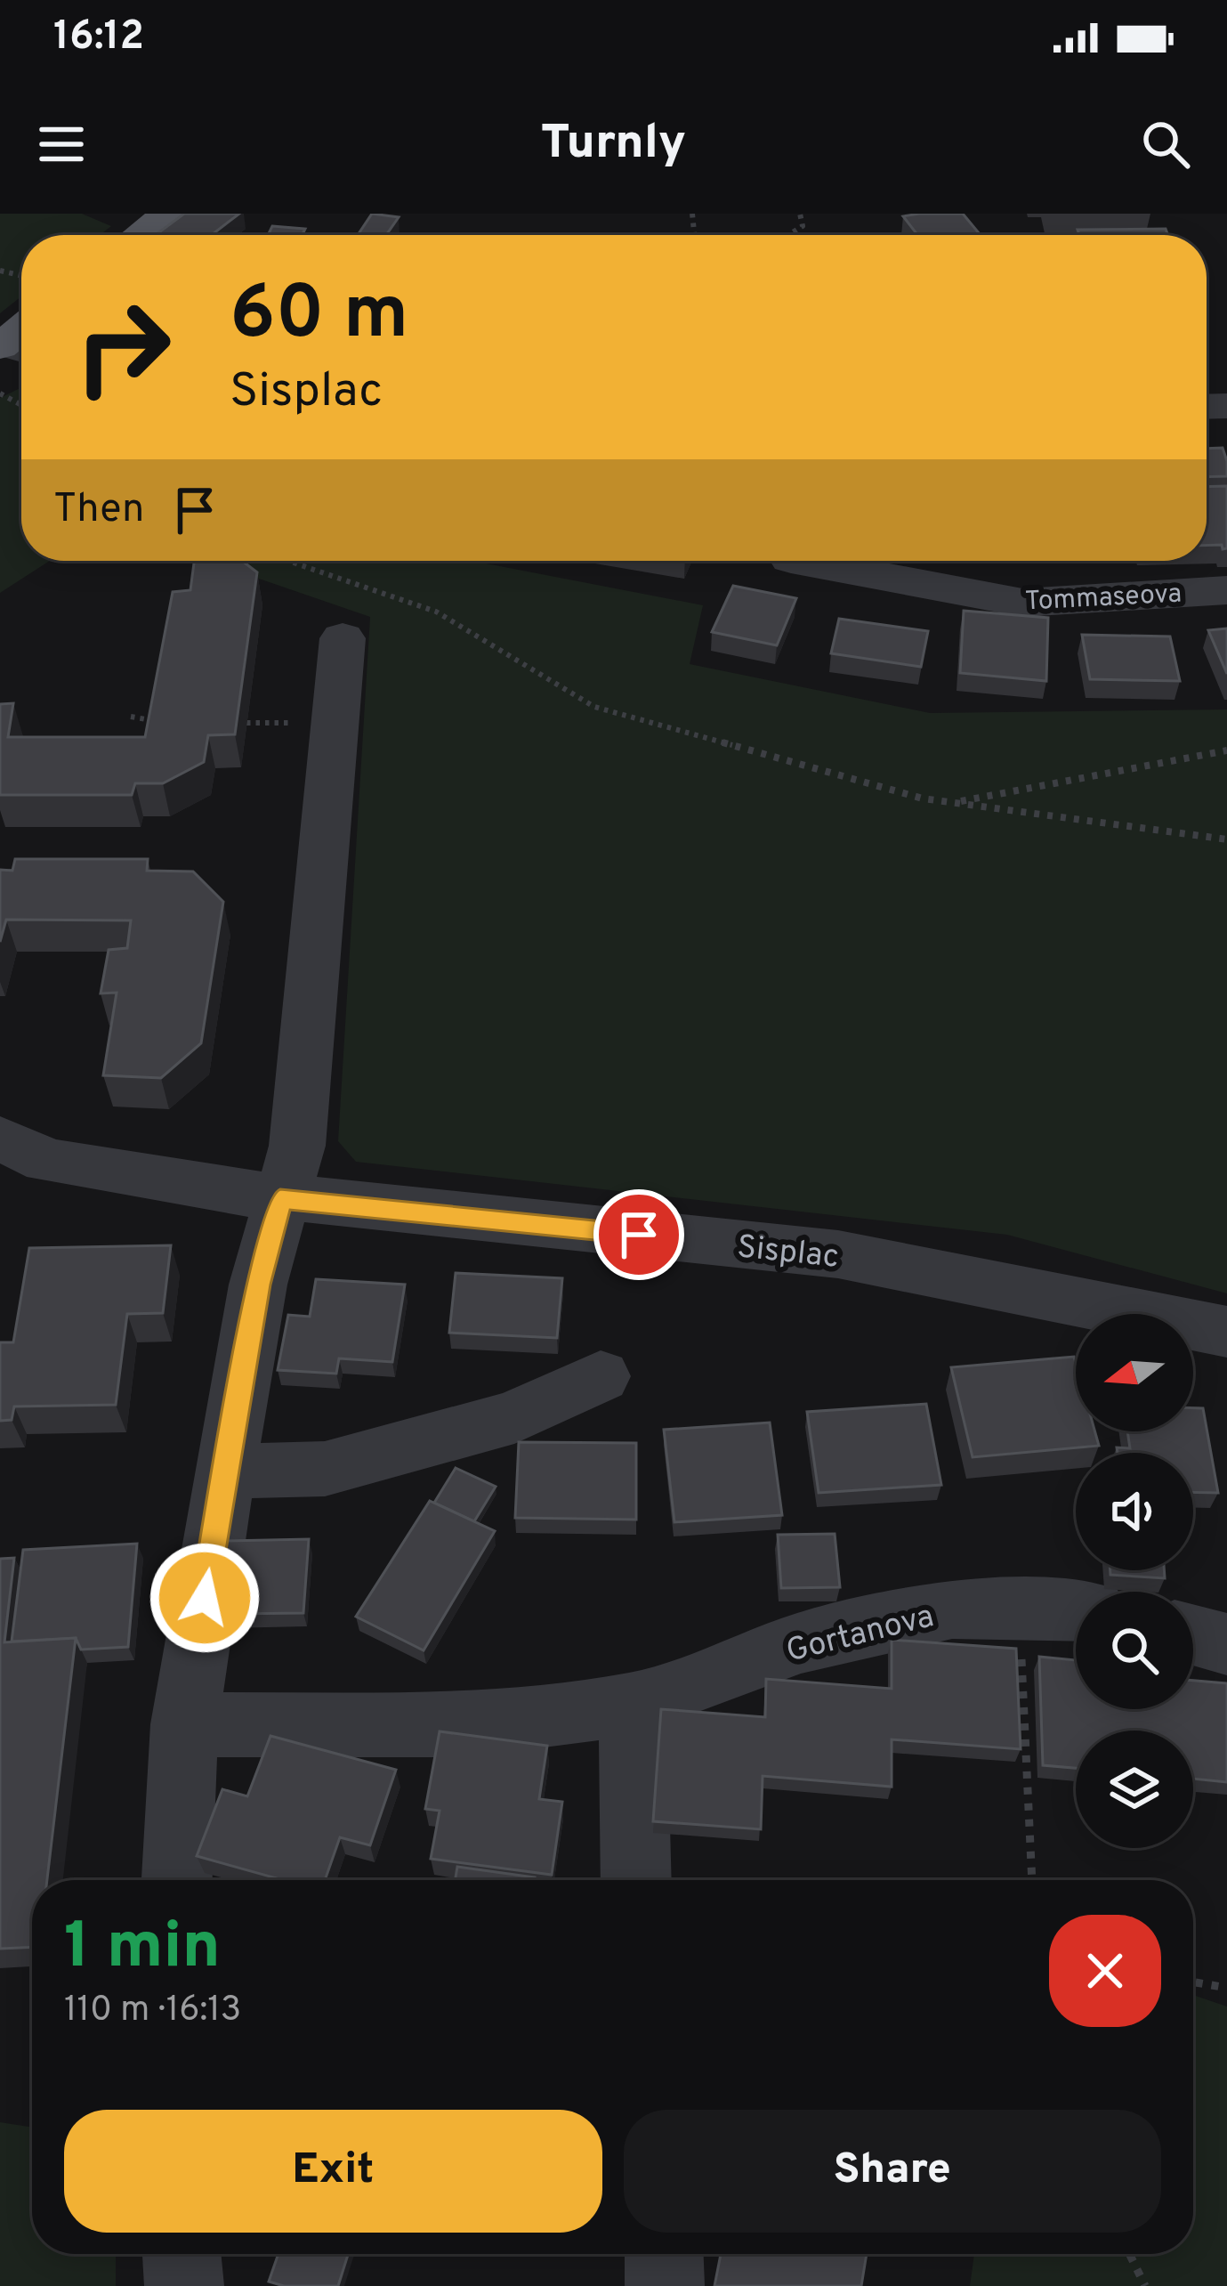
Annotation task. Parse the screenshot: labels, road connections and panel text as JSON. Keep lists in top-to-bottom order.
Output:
{
  "streets": {
    "street": ["Tommaseova", "Sisplac", "Gortanova"]
  },
  "north": "left",
  "page": {
    "status": "16:12",
    "header": "Turnly",
    "turn": ["60 m", "Sisplac"],
    "then": "Then",
    "heading": ["1 min", "110 m · 16:13"],
    "buttons": ["Exit", "Share"]
  }
}
